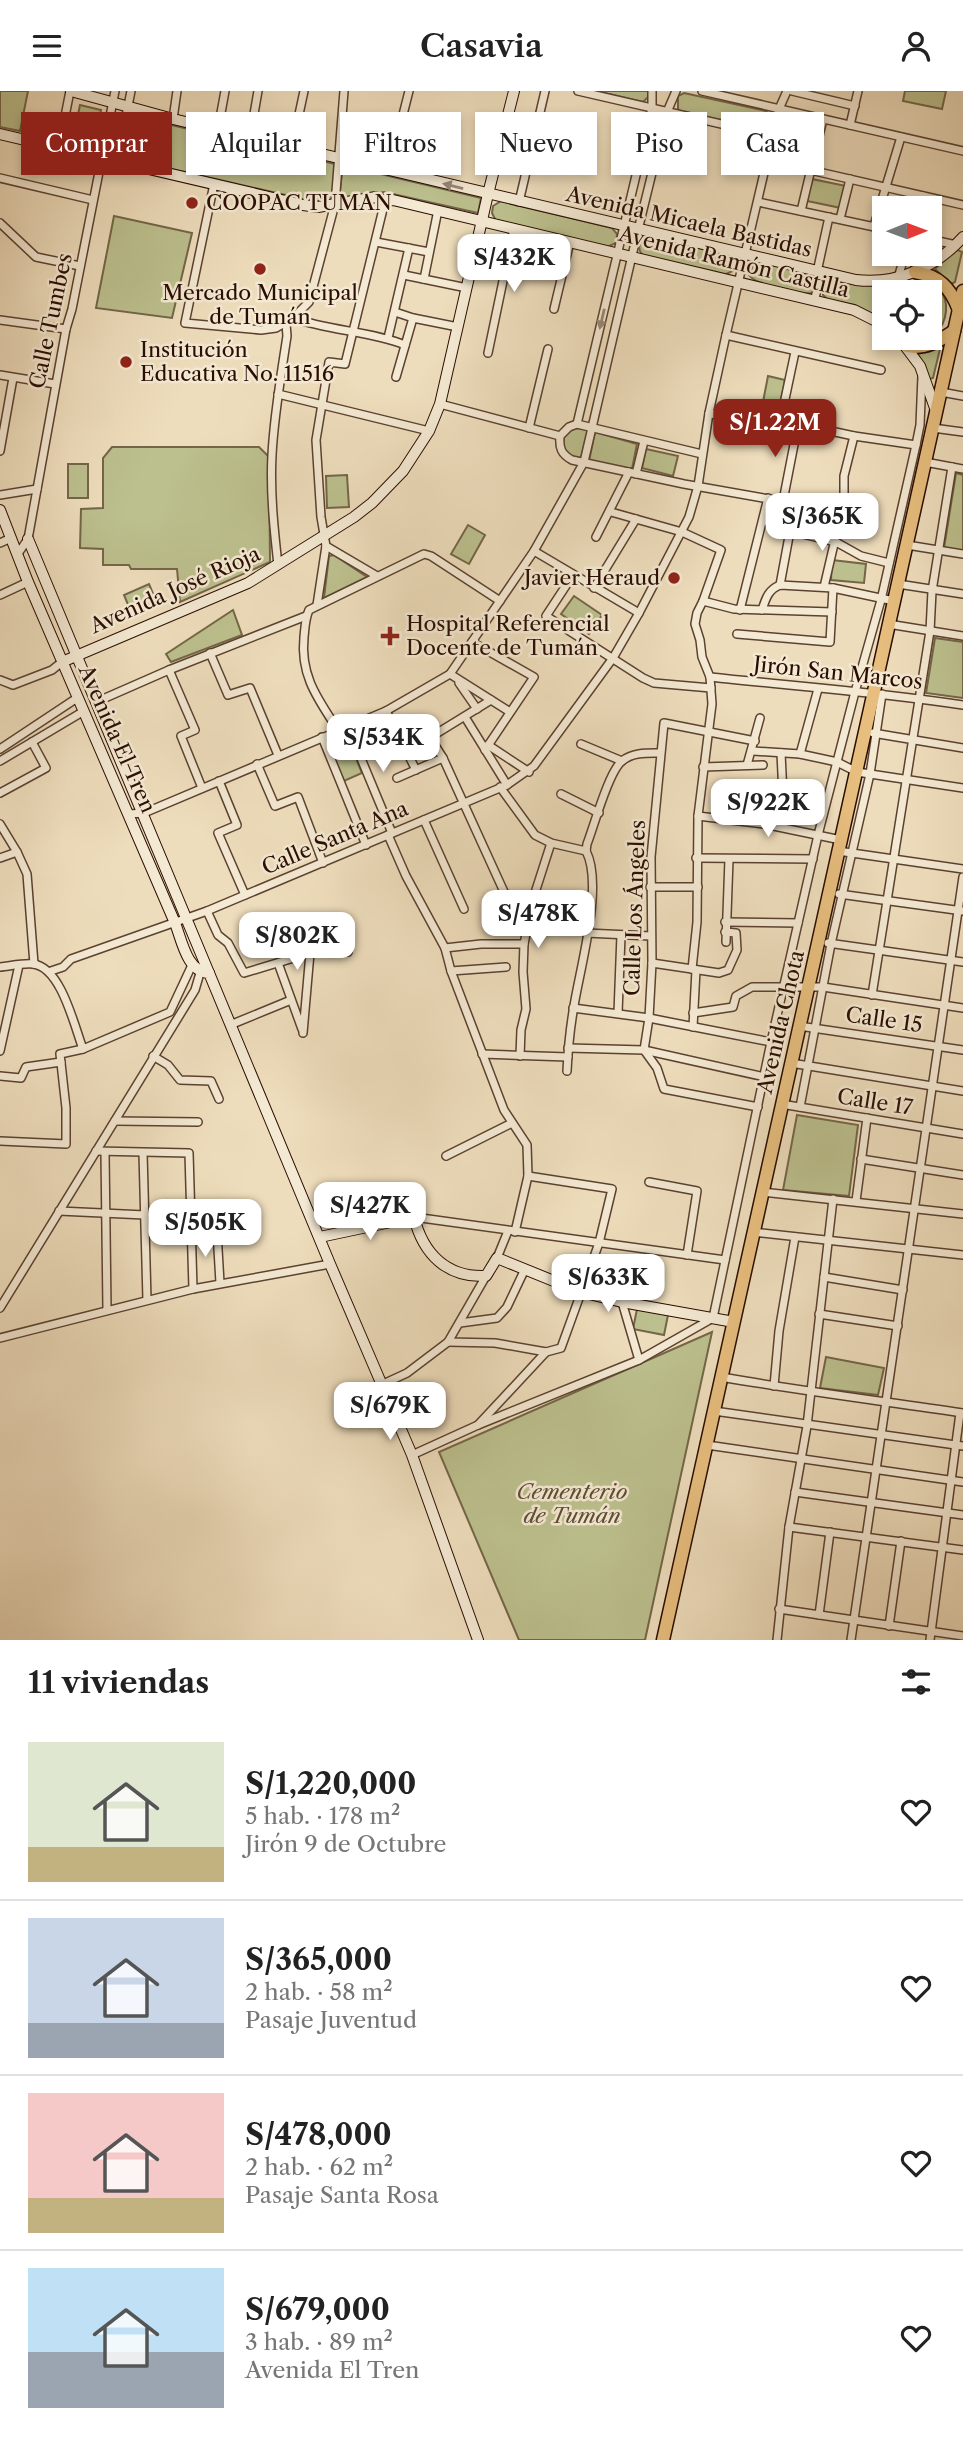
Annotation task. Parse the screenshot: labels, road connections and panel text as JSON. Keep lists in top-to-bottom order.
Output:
{
  "streets": {
    "highway": ["Avenida Chota"],
    "main road": [
      "Avenida Micaela Bastidas",
      "Avenida Ramón Castilla",
      "Avenida José Rioja",
      "Avenida El Tren"
    ],
    "street": [
      "Calle Tumbes",
      "Jirón San Marcos",
      "Calle Santa Ana",
      "Calle Los Ángeles",
      "Calle 15",
      "Calle 17"
    ]
  },
  "crossings": [
    ["Avenida Micaela Bastidas", "Calle Tumbes"],
    ["Avenida Micaela Bastidas", "Avenida José Rioja"],
    ["Avenida Micaela Bastidas", "Calle Santa Ana"],
    ["Avenida Ramón Castilla", "Avenida José Rioja"],
    ["Avenida Ramón Castilla", "Calle Santa Ana"],
    ["Calle Tumbes", "Avenida El Tren"],
    ["Avenida José Rioja", "Avenida El Tren"],
    ["Jirón San Marcos", "Avenida Chota"],
    ["Avenida El Tren", "Calle Santa Ana"],
    ["Calle 15", "Avenida Chota"],
    ["Avenida Chota", "Calle 17"]
  ],
  "parks": ["Cementerio de Tumán"],
  "places": {
    "other": [
      "COOPAC TUMAN",
      "Mercado Municipal de Tumán",
      "Institución Educativa No. 11516",
      "Javier Heraud"
    ],
    "health": ["Hospital Referencial Docente de Tumán"]
  },
  "north": "right",
  "page": {
    "header": "Casavia",
    "chip": [
      "Comprar",
      "Alquilar",
      "Filtros",
      "Nuevo",
      "Piso",
      "Casa"
    ],
    "price": [
      "S/432K",
      "S/1.22M",
      "S/365K",
      "S/534K",
      "S/922K",
      "S/478K",
      "S/802K",
      "S/427K",
      "S/505K",
      "S/633K",
      "S/679K"
    ],
    "heading": "11 viviendas",
    "list": [
      {
        "name": "S/1,220,000",
        "note": "5 hab. · 178 m² · Jirón 9 de Octubre"
      },
      {
        "name": "S/365,000",
        "note": "2 hab. · 58 m² · Pasaje Juventud"
      },
      {
        "name": "S/478,000",
        "note": "2 hab. · 62 m² · Pasaje Santa Rosa"
      },
      {
        "name": "S/679,000",
        "note": "3 hab. · 89 m² · Avenida El Tren"
      }
    ]
  }
}
